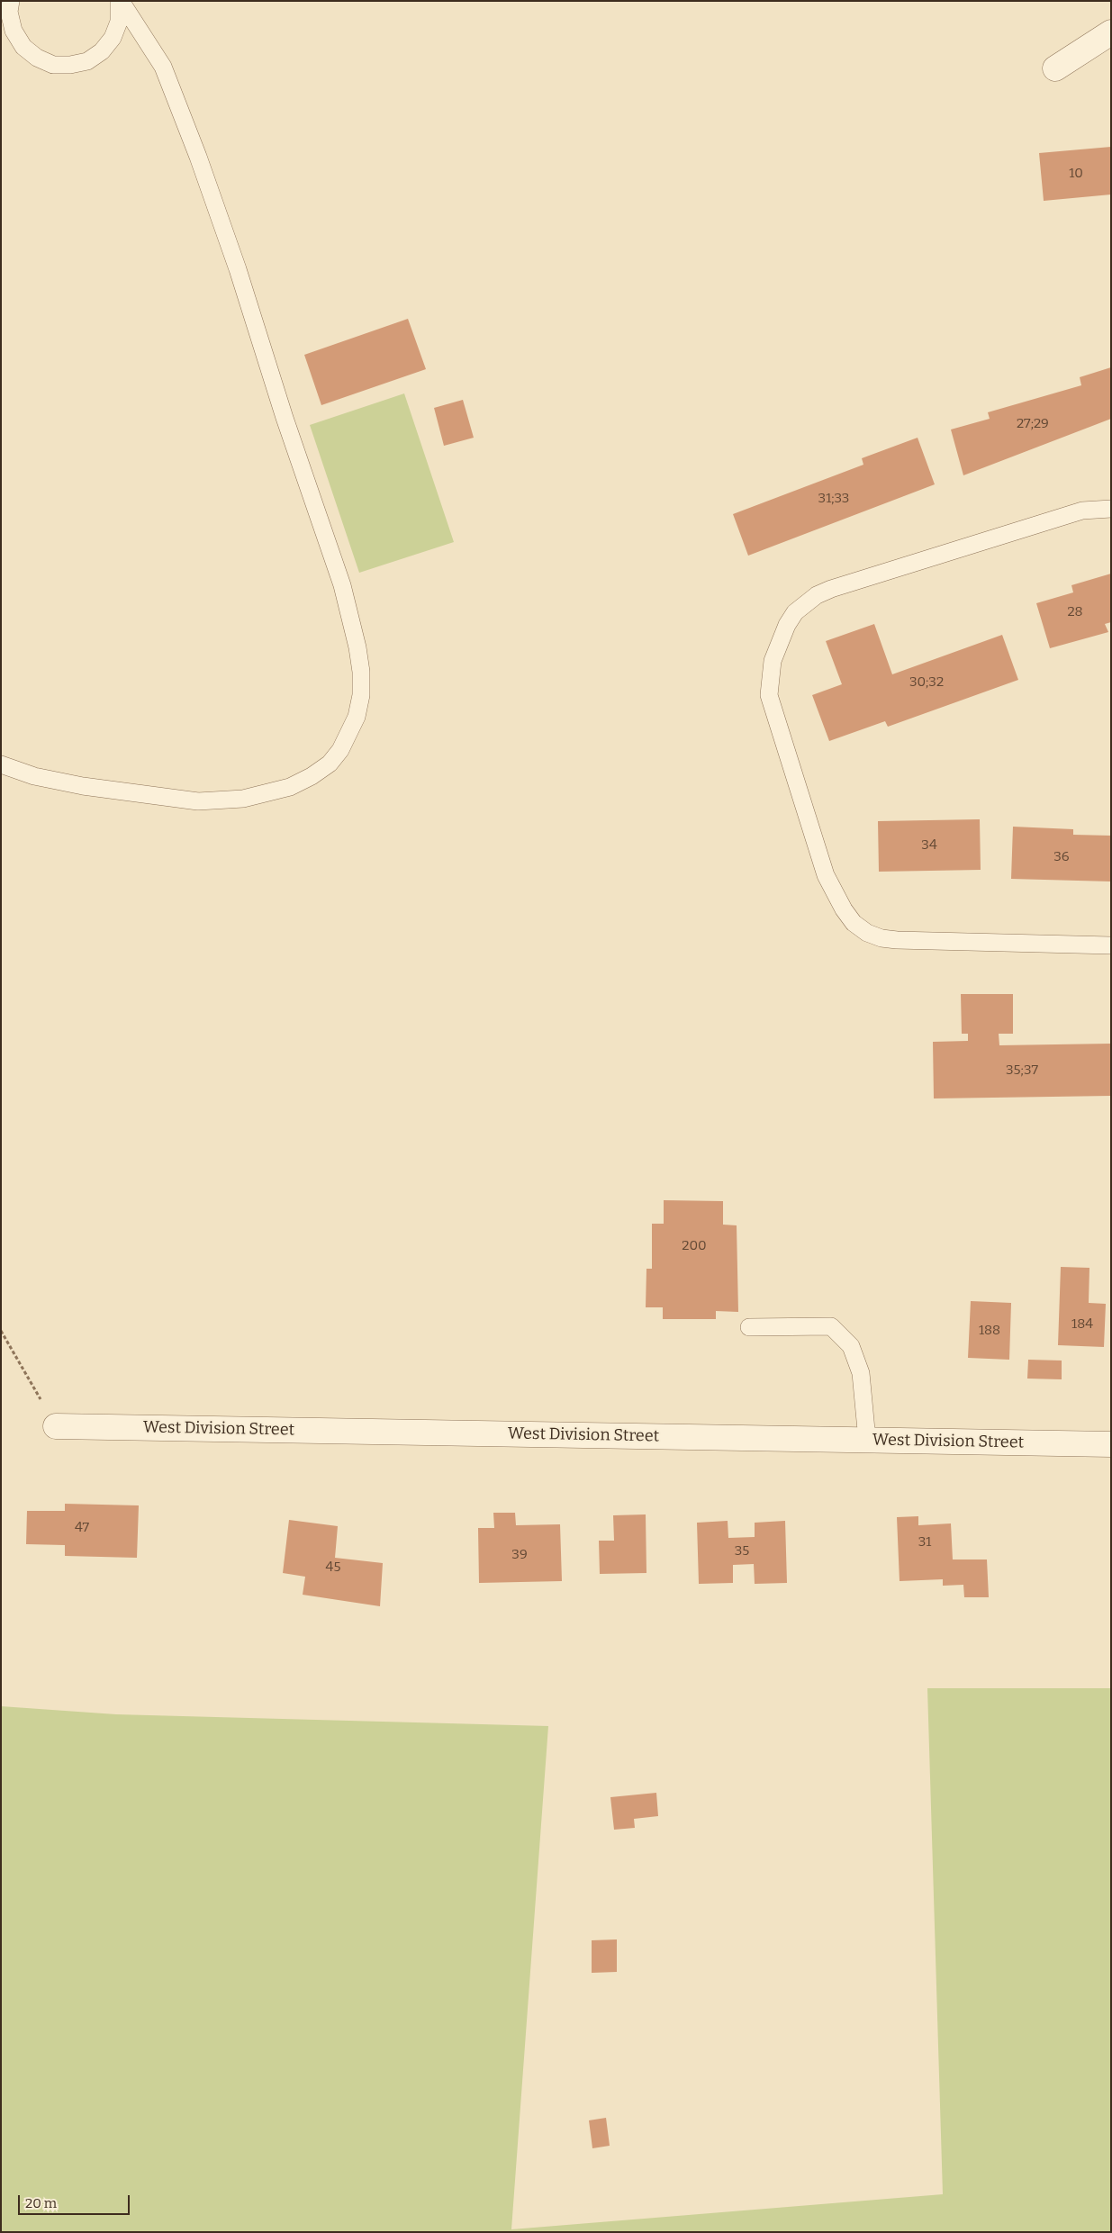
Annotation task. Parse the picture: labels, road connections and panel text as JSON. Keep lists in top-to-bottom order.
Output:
{
  "streets": {
    "street": ["West Division Street"]
  },
  "house_numbers": [
    "10",
    "27;29",
    "31;33",
    "28",
    "30;32",
    "34",
    "36",
    "35;37",
    "200",
    "184",
    "188",
    "47",
    "31",
    "35",
    "39",
    "45"
  ],
  "scale_bar": "20 m"
}
